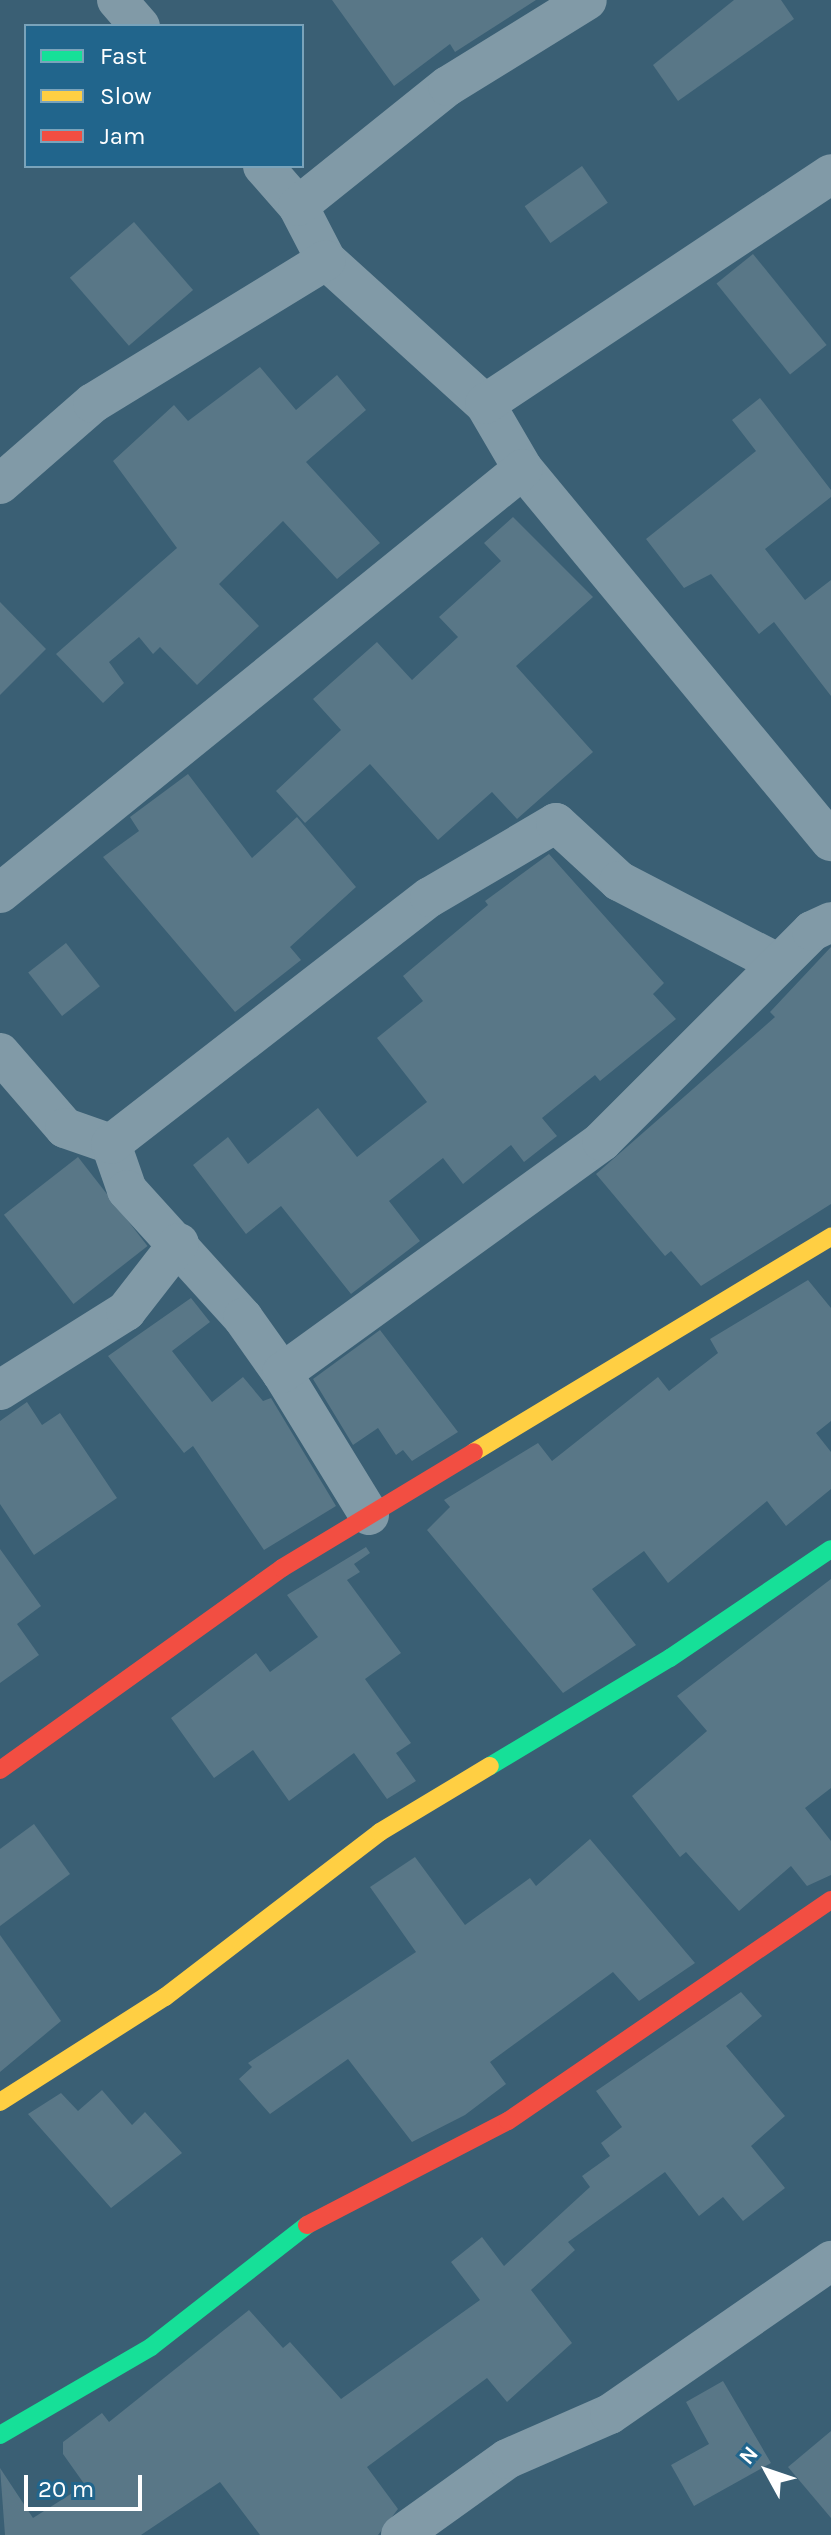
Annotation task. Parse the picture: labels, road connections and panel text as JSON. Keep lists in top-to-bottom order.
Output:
{
  "legend": ["Fast", "Slow", "Jam"],
  "scale_bar": "20 m",
  "north": "top left"
}
